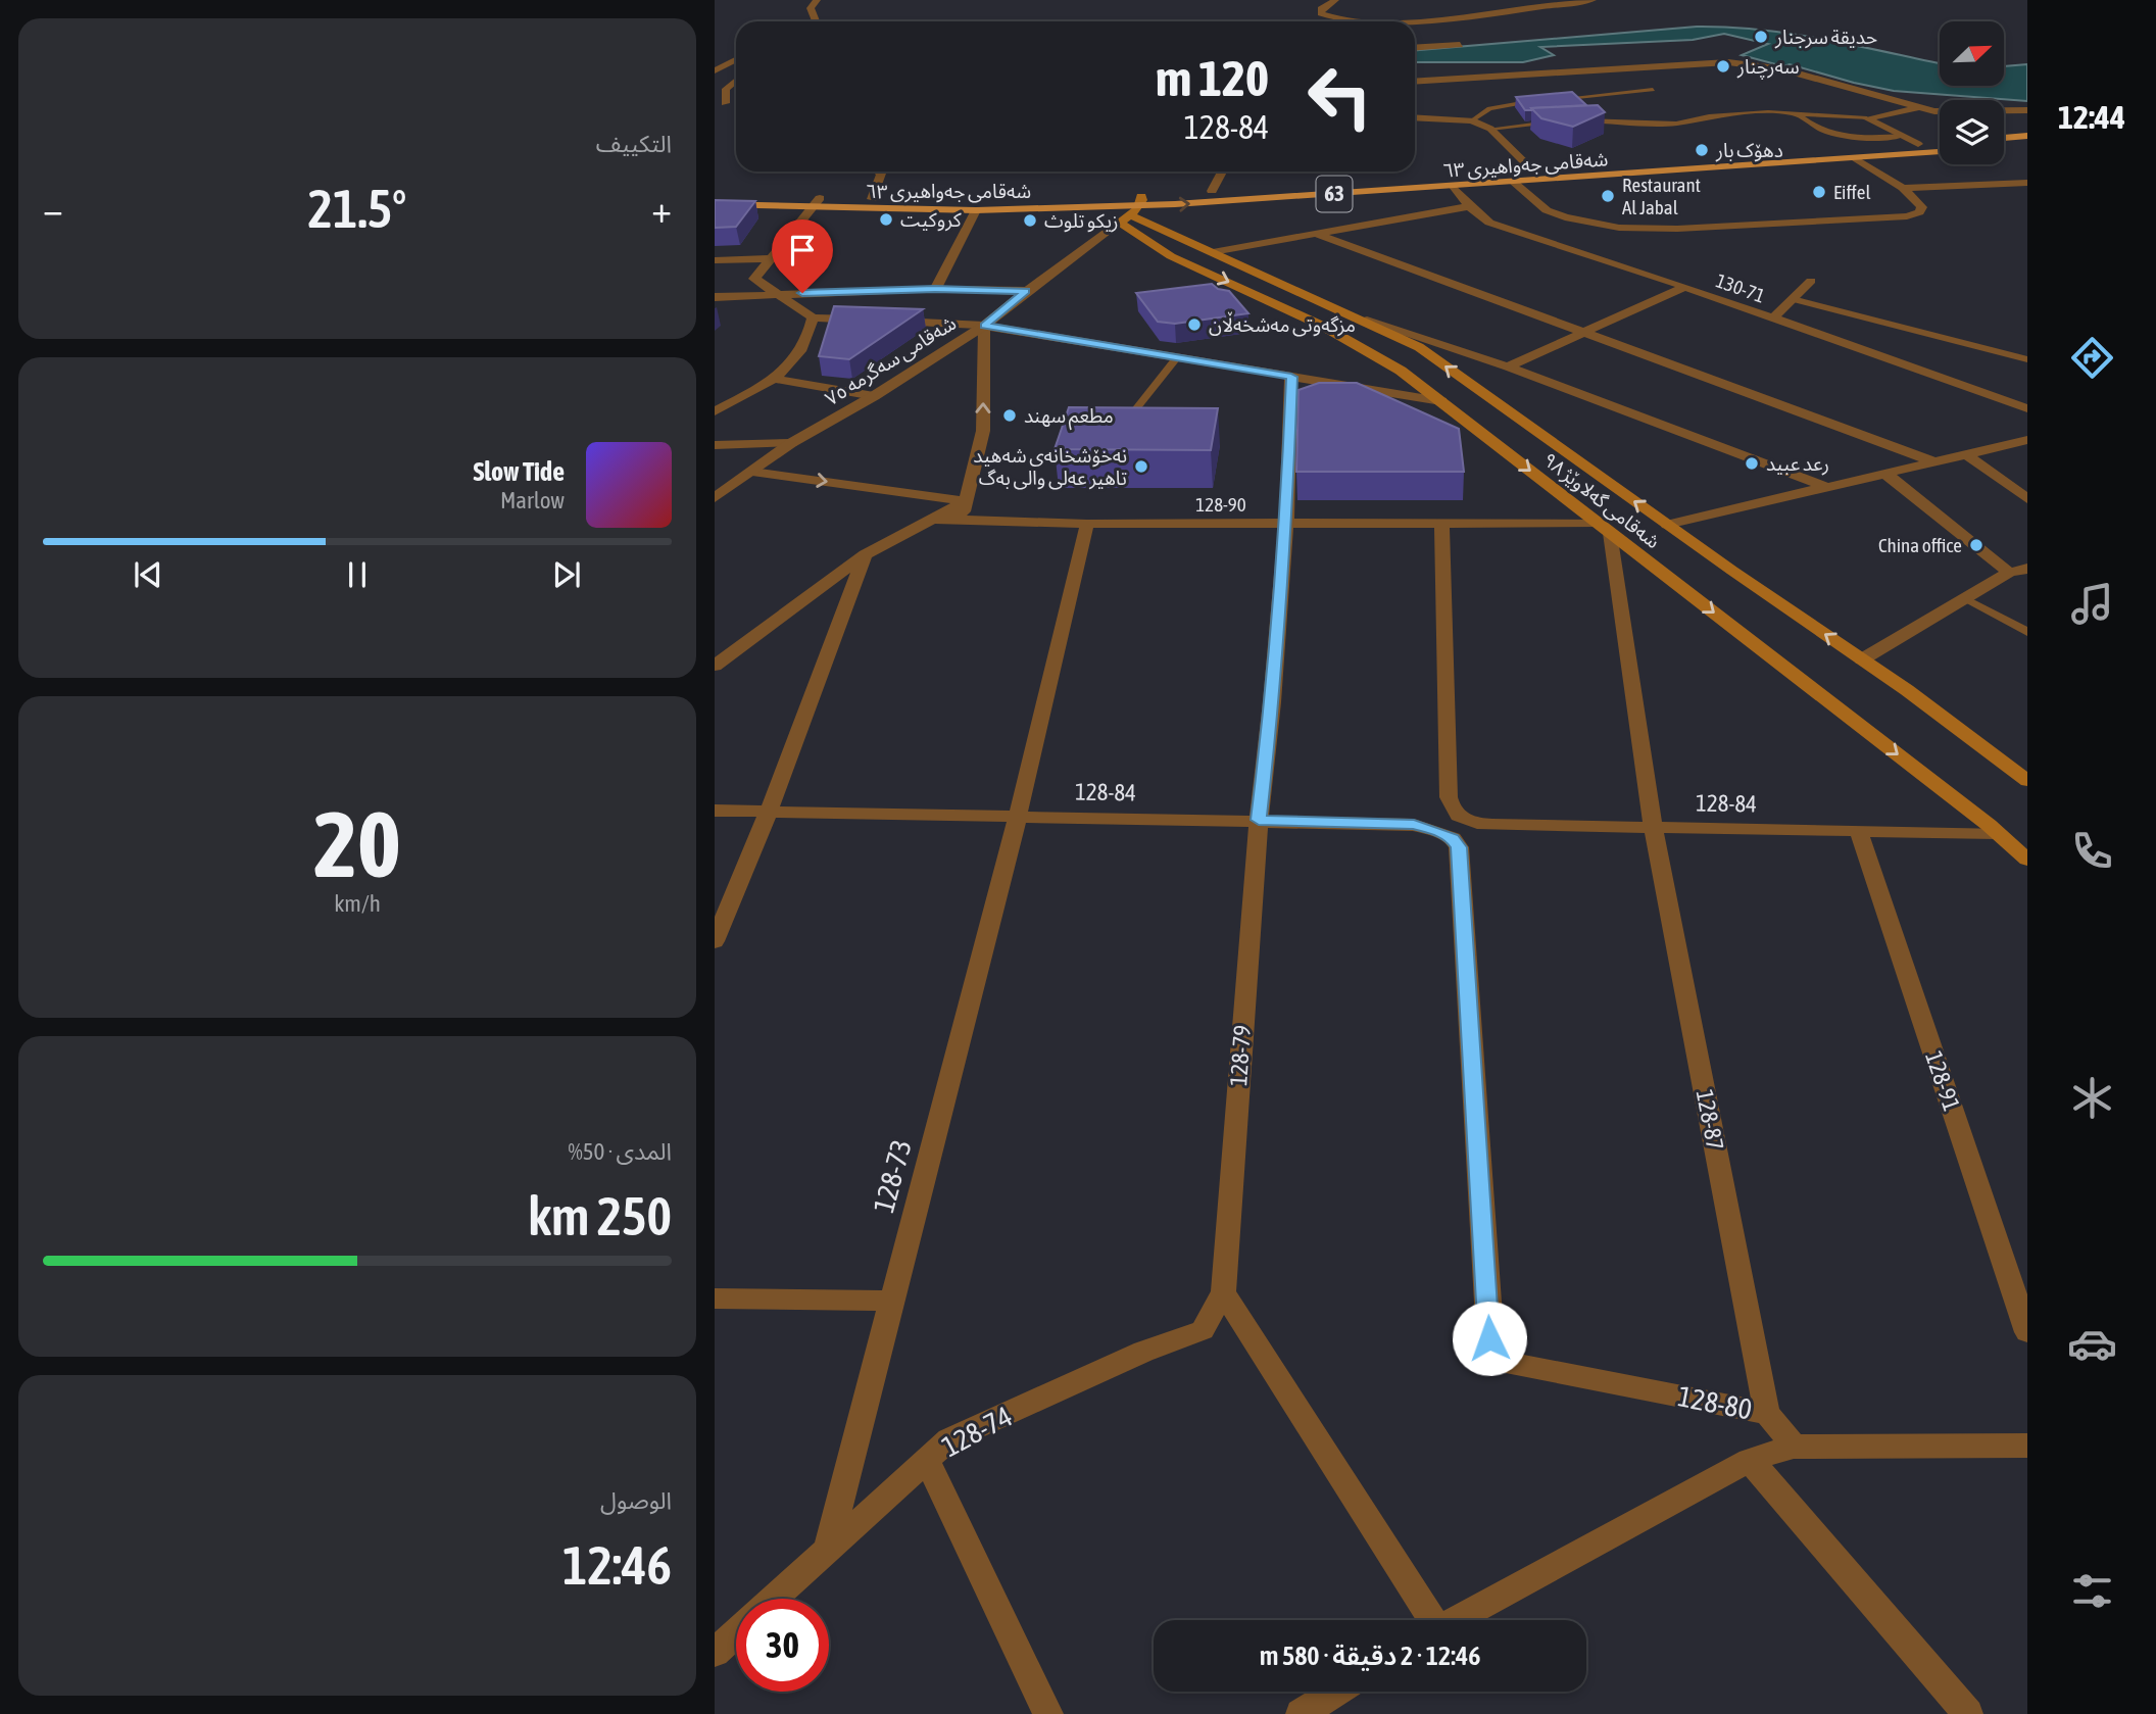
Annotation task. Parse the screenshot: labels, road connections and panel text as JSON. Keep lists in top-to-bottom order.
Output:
{
  "streets": {
    "main road": ["شەقامی جەواهیری ٦٣", "63", "شەقامی گەلاوێژ ٩٨"],
    "street": [
      "130-71",
      "شەقامی سەگرمە ٧٥",
      "128-90",
      "128-84",
      "128-79",
      "128-91",
      "128-87",
      "128-73",
      "128-80",
      "128-74"
    ]
  },
  "crossings": [
    ["شەقامی جەواهیری ٦٣", "130-71"],
    ["شەقامی جەواهیری ٦٣", "شەقامی سەگرمە ٧٥"],
    ["شەقامی جەواهیری ٦٣", "شەقامی گەلاوێژ ٩٨"],
    ["شەقامی سەگرمە ٧٥", "شەقامی گەلاوێژ ٩٨"],
    ["شەقامی گەلاوێژ ٩٨", "128-90"],
    ["شەقامی گەلاوێژ ٩٨", "128-84"],
    ["شەقامی گەلاوێژ ٩٨", "128-87"],
    ["128-90", "128-84"],
    ["128-90", "128-87"],
    ["128-90", "128-73"],
    ["128-84", "128-79"],
    ["128-84", "128-91"],
    ["128-84", "128-87"],
    ["128-84", "128-73"],
    ["128-84", "128-80"],
    ["128-79", "128-74"],
    ["128-87", "128-80"],
    ["128-73", "128-74"]
  ],
  "places": [
    "حديقة سرجنار",
    "سەرچنار",
    "دهۆک بار",
    "Eiffel",
    "Restaurant Al Jabal",
    "كروكيت",
    "زيكو تلوث",
    "مزگەوتی مەشخەڵان",
    "مطعم سهند",
    "رعد عبيد",
    "نەخۆشخانەی شەهید تاهیر عەلی والی بەگ",
    "China office"
  ],
  "north": "top right",
  "page": {
    "tabs": "12:44",
    "tile": [
      "التكييف",
      ["20", "km/h"],
      ["المدى · 50%", "250 km"],
      ["الوصول", "12:46"]
    ],
    "turn": ["120 m", "128-84"],
    "heat": ["−", "21.5°", "+"],
    "song": ["Slow Tide", "Marlow"],
    "limit": "30",
    "trip": "12:46 · 2 دقيقة · 580 m"
  }
}
